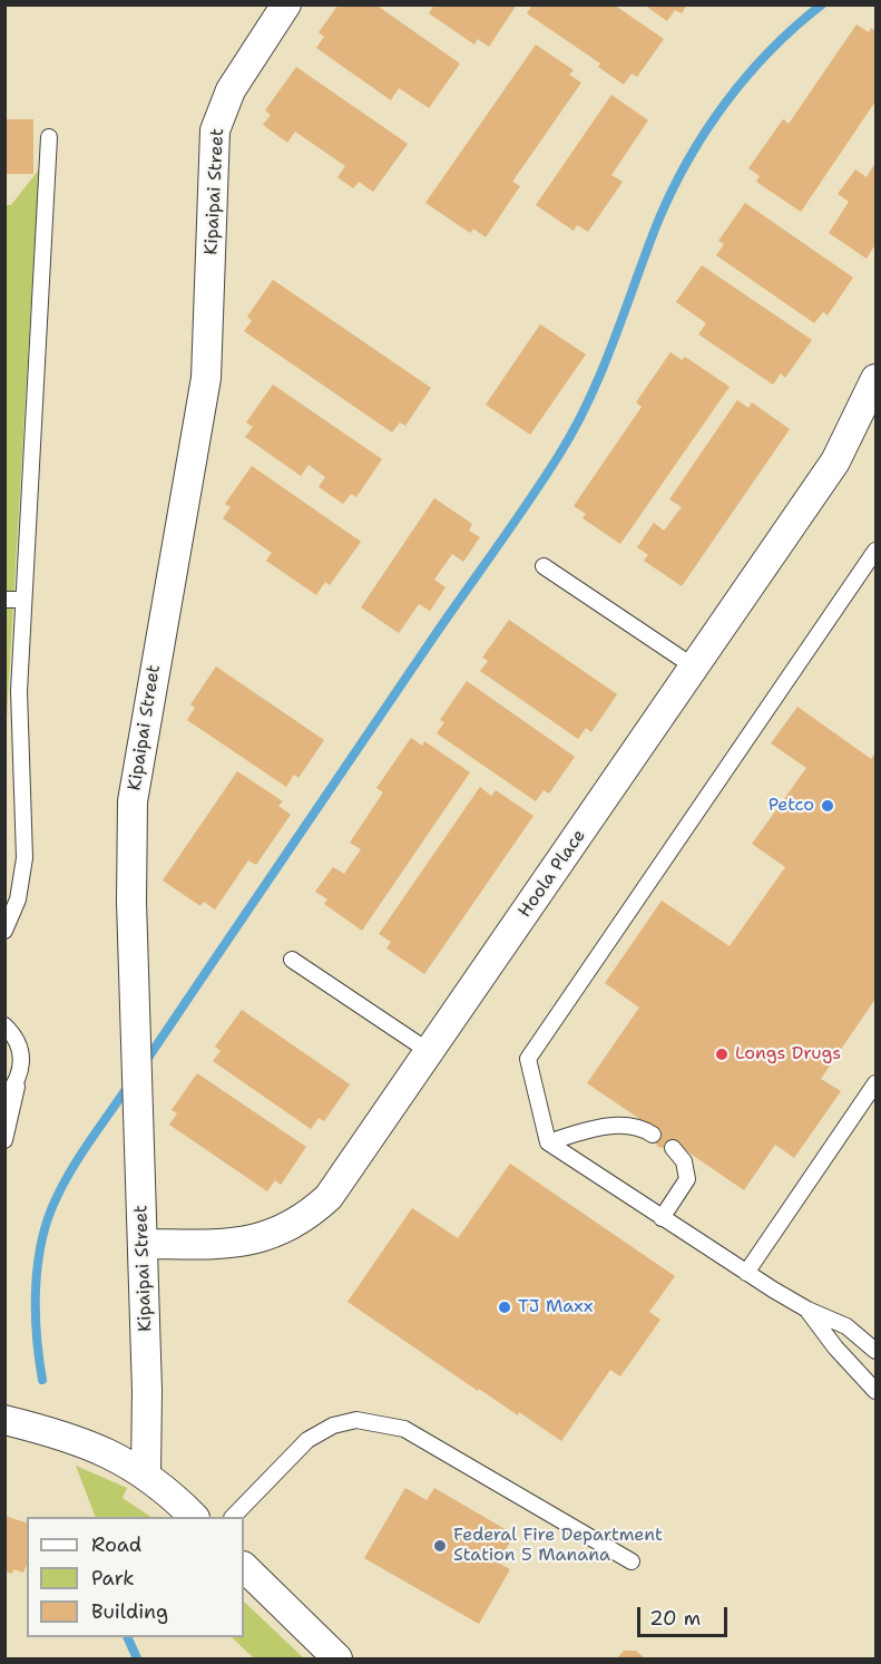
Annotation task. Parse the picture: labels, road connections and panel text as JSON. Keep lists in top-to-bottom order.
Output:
{
  "streets": {
    "street": ["Kipaipai Street", "Hoola Place"]
  },
  "crossings": [
    ["Kipaipai Street", "Hoola Place"]
  ],
  "places": [
    "Petco",
    "Longs Drugs",
    "TJ Maxx",
    "Federal Fire Department Station 5 Manana"
  ],
  "legend": ["Road", "Park", "Building"],
  "scale_bar": "20 m"
}
